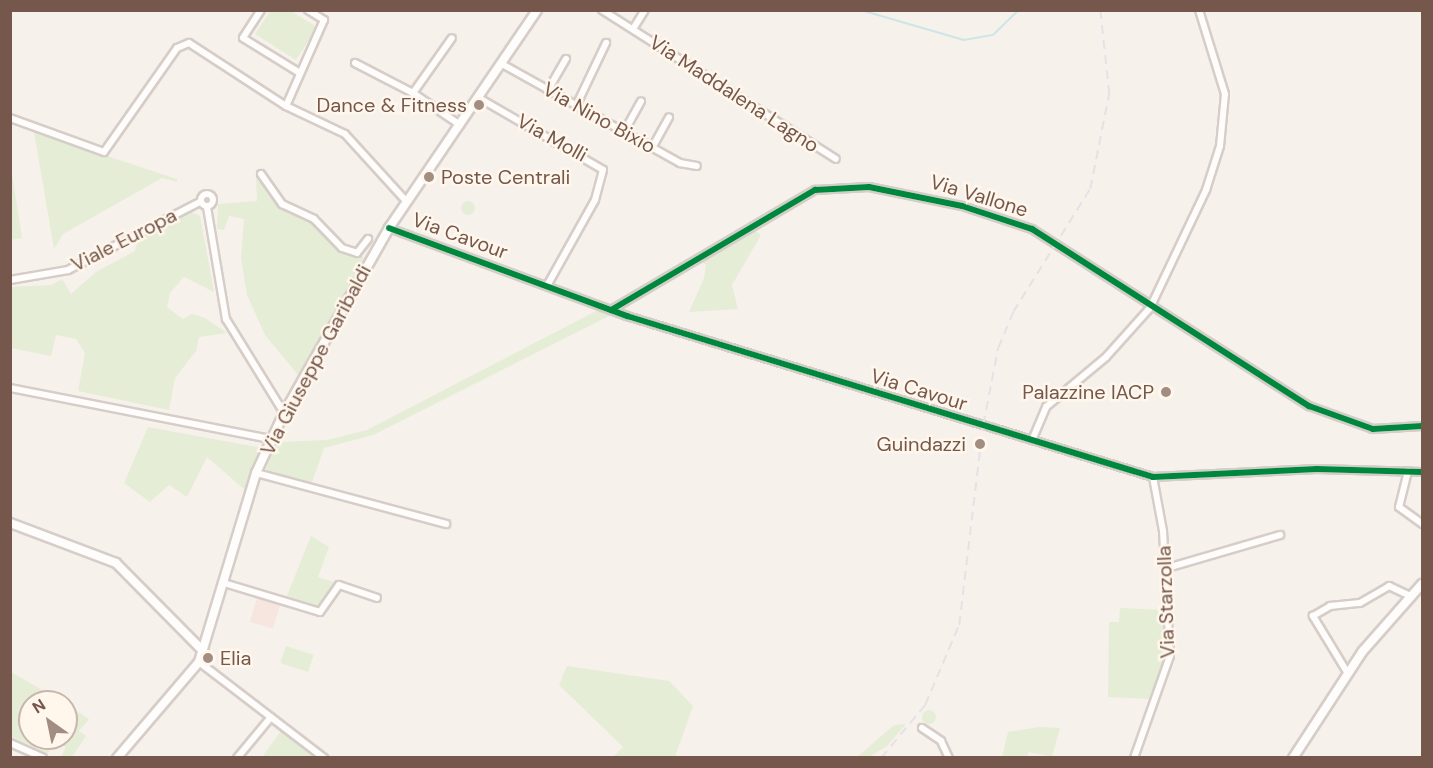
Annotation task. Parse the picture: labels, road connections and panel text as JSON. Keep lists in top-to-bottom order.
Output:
{
  "streets": {
    "main road": ["Via Giuseppe Garibaldi"],
    "street": [
      "Via Maddalena Lagno",
      "Via Nino Bixio",
      "Via Molli",
      "Via Vallone",
      "Via Cavour",
      "Viale Europa",
      "Via Starzolla"
    ]
  },
  "crossings": [
    ["Via Nino Bixio", "Via Giuseppe Garibaldi"],
    ["Via Molli", "Via Cavour"],
    ["Via Molli", "Via Giuseppe Garibaldi"],
    ["Via Vallone", "Via Cavour"],
    ["Via Cavour", "Via Giuseppe Garibaldi"],
    ["Via Cavour", "Via Starzolla"]
  ],
  "places": [
    "Dance & Fitness",
    "Poste Centrali",
    "Palazzine IACP",
    "Guindazzi",
    "Elia"
  ],
  "north": "top left"
}
